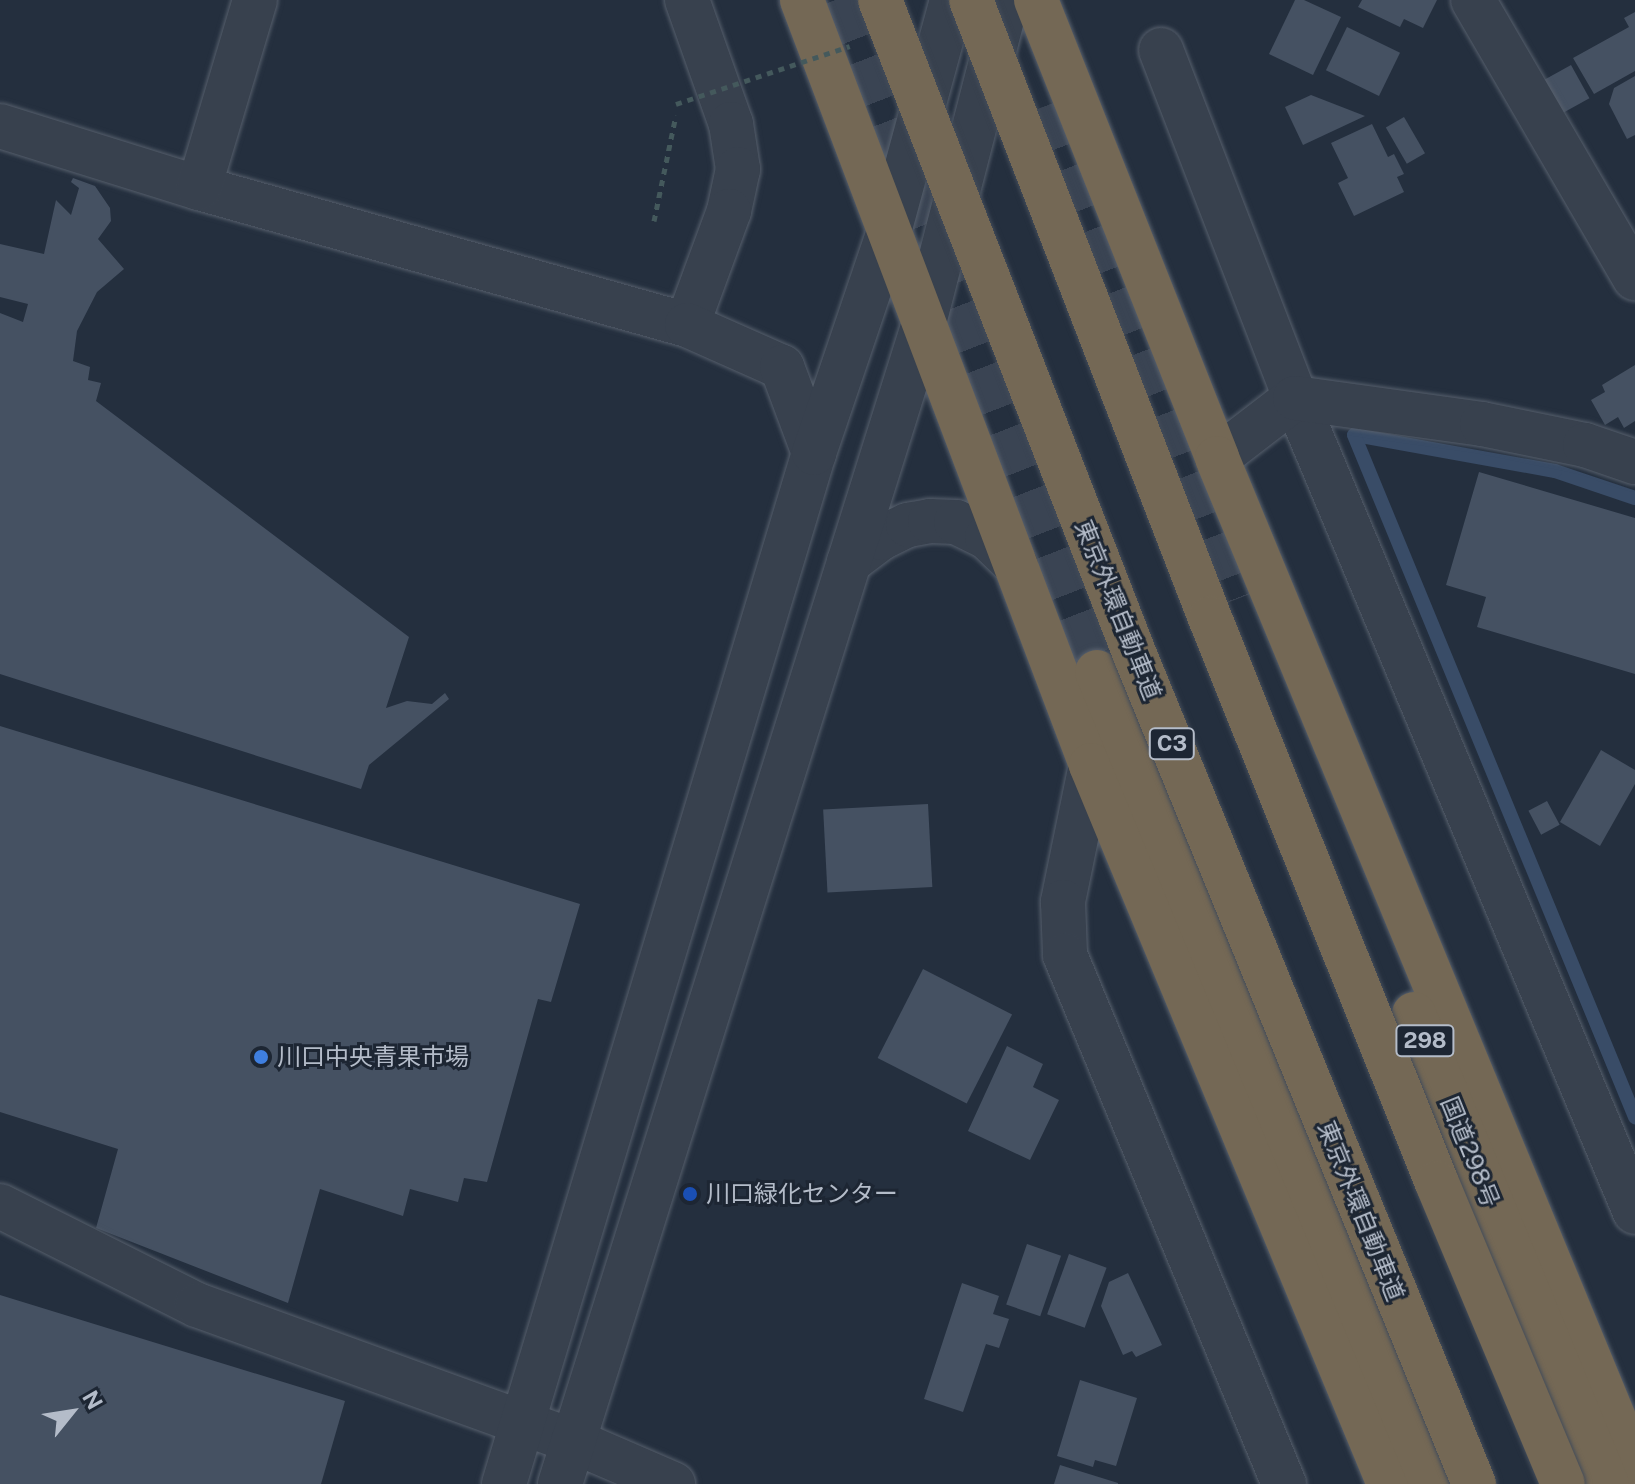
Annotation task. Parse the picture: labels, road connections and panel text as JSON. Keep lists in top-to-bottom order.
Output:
{
  "streets": {
    "highway": [
      "東京外環自動車道",
      "C3",
      "298",
      "国道298号"
    ]
  },
  "places": ["川口中央青果市場", "川口緑化センター"],
  "north": "top right"
}
